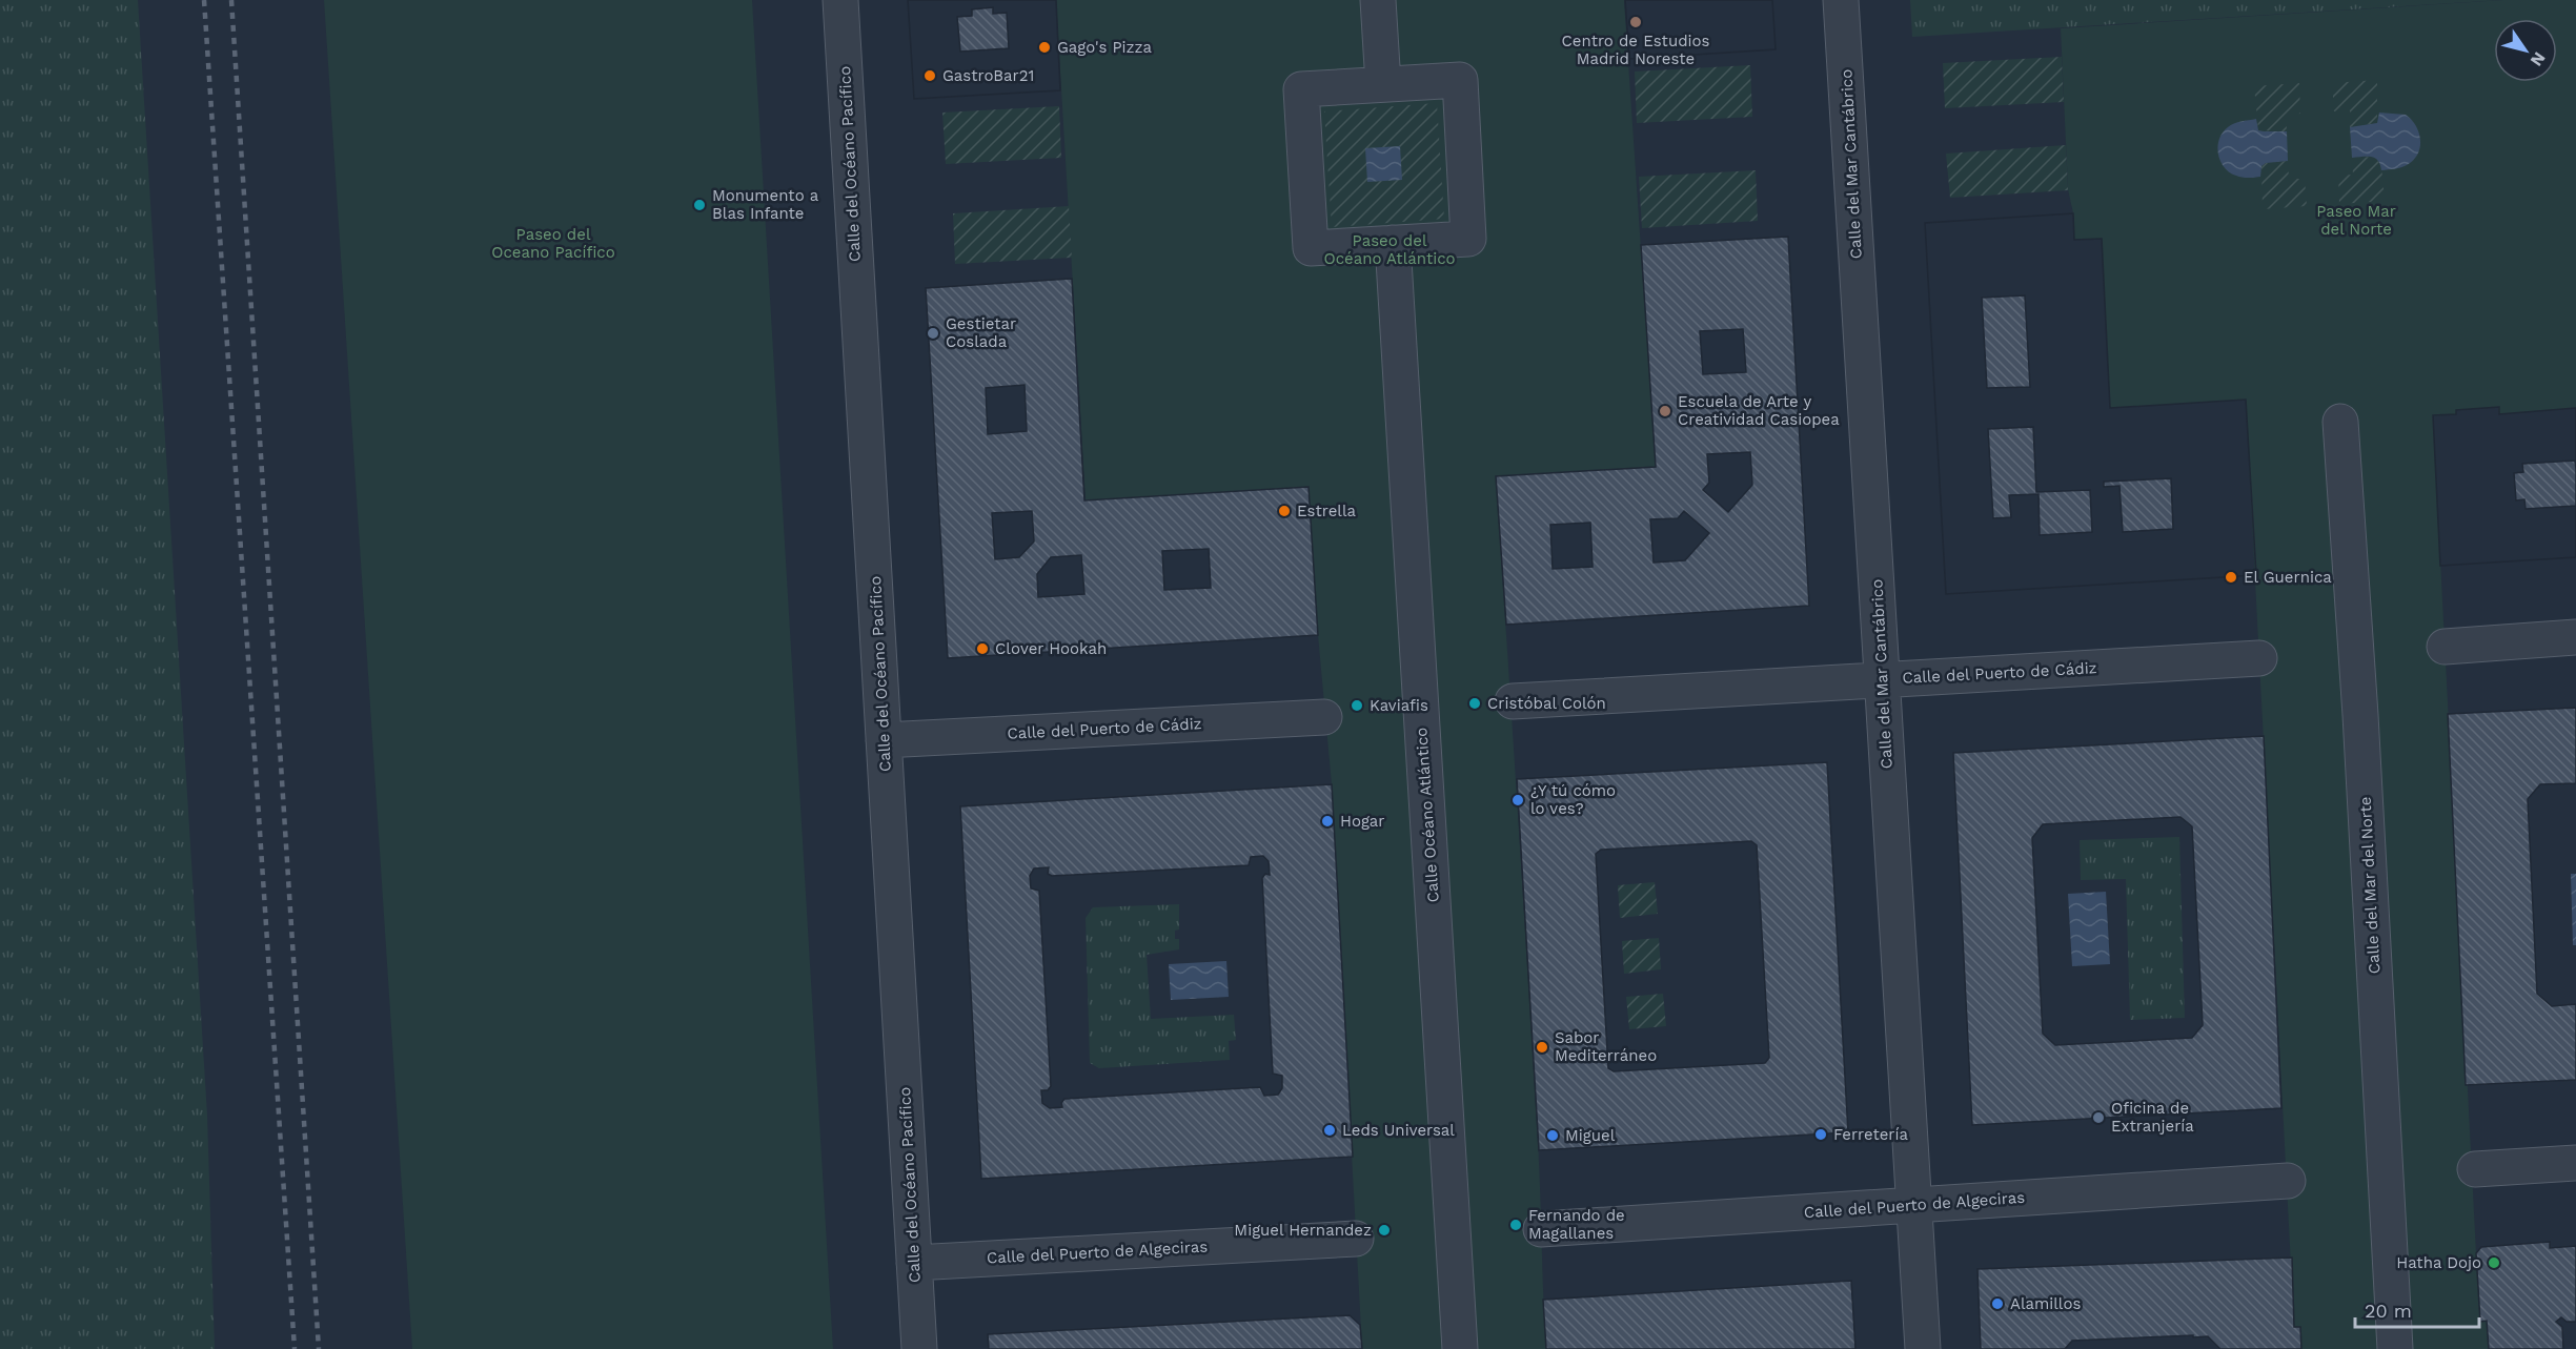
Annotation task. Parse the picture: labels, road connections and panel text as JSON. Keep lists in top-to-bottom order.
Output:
{
  "streets": {
    "street": [
      "Calle del Océano Pacífico",
      "Calle del Mar Cantábrico",
      "Calle del Puerto de Cádiz",
      "Calle Océano Atlántico",
      "Calle del Mar del Norte",
      "Calle del Puerto de Algeciras"
    ]
  },
  "crossings": [
    ["Calle del Océano Pacífico", "Calle del Puerto de Cádiz"],
    ["Calle del Océano Pacífico", "Calle del Puerto de Algeciras"],
    ["Calle del Mar Cantábrico", "Calle del Puerto de Cádiz"],
    ["Calle del Mar Cantábrico", "Calle del Puerto de Algeciras"]
  ],
  "parks": ["Paseo Mar del Norte", "Paseo del Oceano Pacífico", "Paseo del Océano Atlántico"],
  "places": [
    "Centro de Estudios Madrid Noreste",
    "Gago's Pizza",
    "GastroBar21",
    "Monumento a Blas Infante",
    "Gestietar Coslada",
    "Escuela de Arte y Creatividad Casiopea",
    "Estrella",
    "El Guernica",
    "Clover Hookah",
    "Cristóbal Colón",
    "Kaviafis",
    "¿Y tú cómo lo ves?",
    "Hogar",
    "Sabor Mediterráneo",
    "Oficina de Extranjería",
    "Leds Universal",
    "Ferretería",
    "Miguel",
    "Fernando de Magallanes",
    "Miguel Hernandez",
    "Hatha Dojo",
    "Alamillos"
  ],
  "scale_bar": "20 m",
  "north": "bottom right"
}
